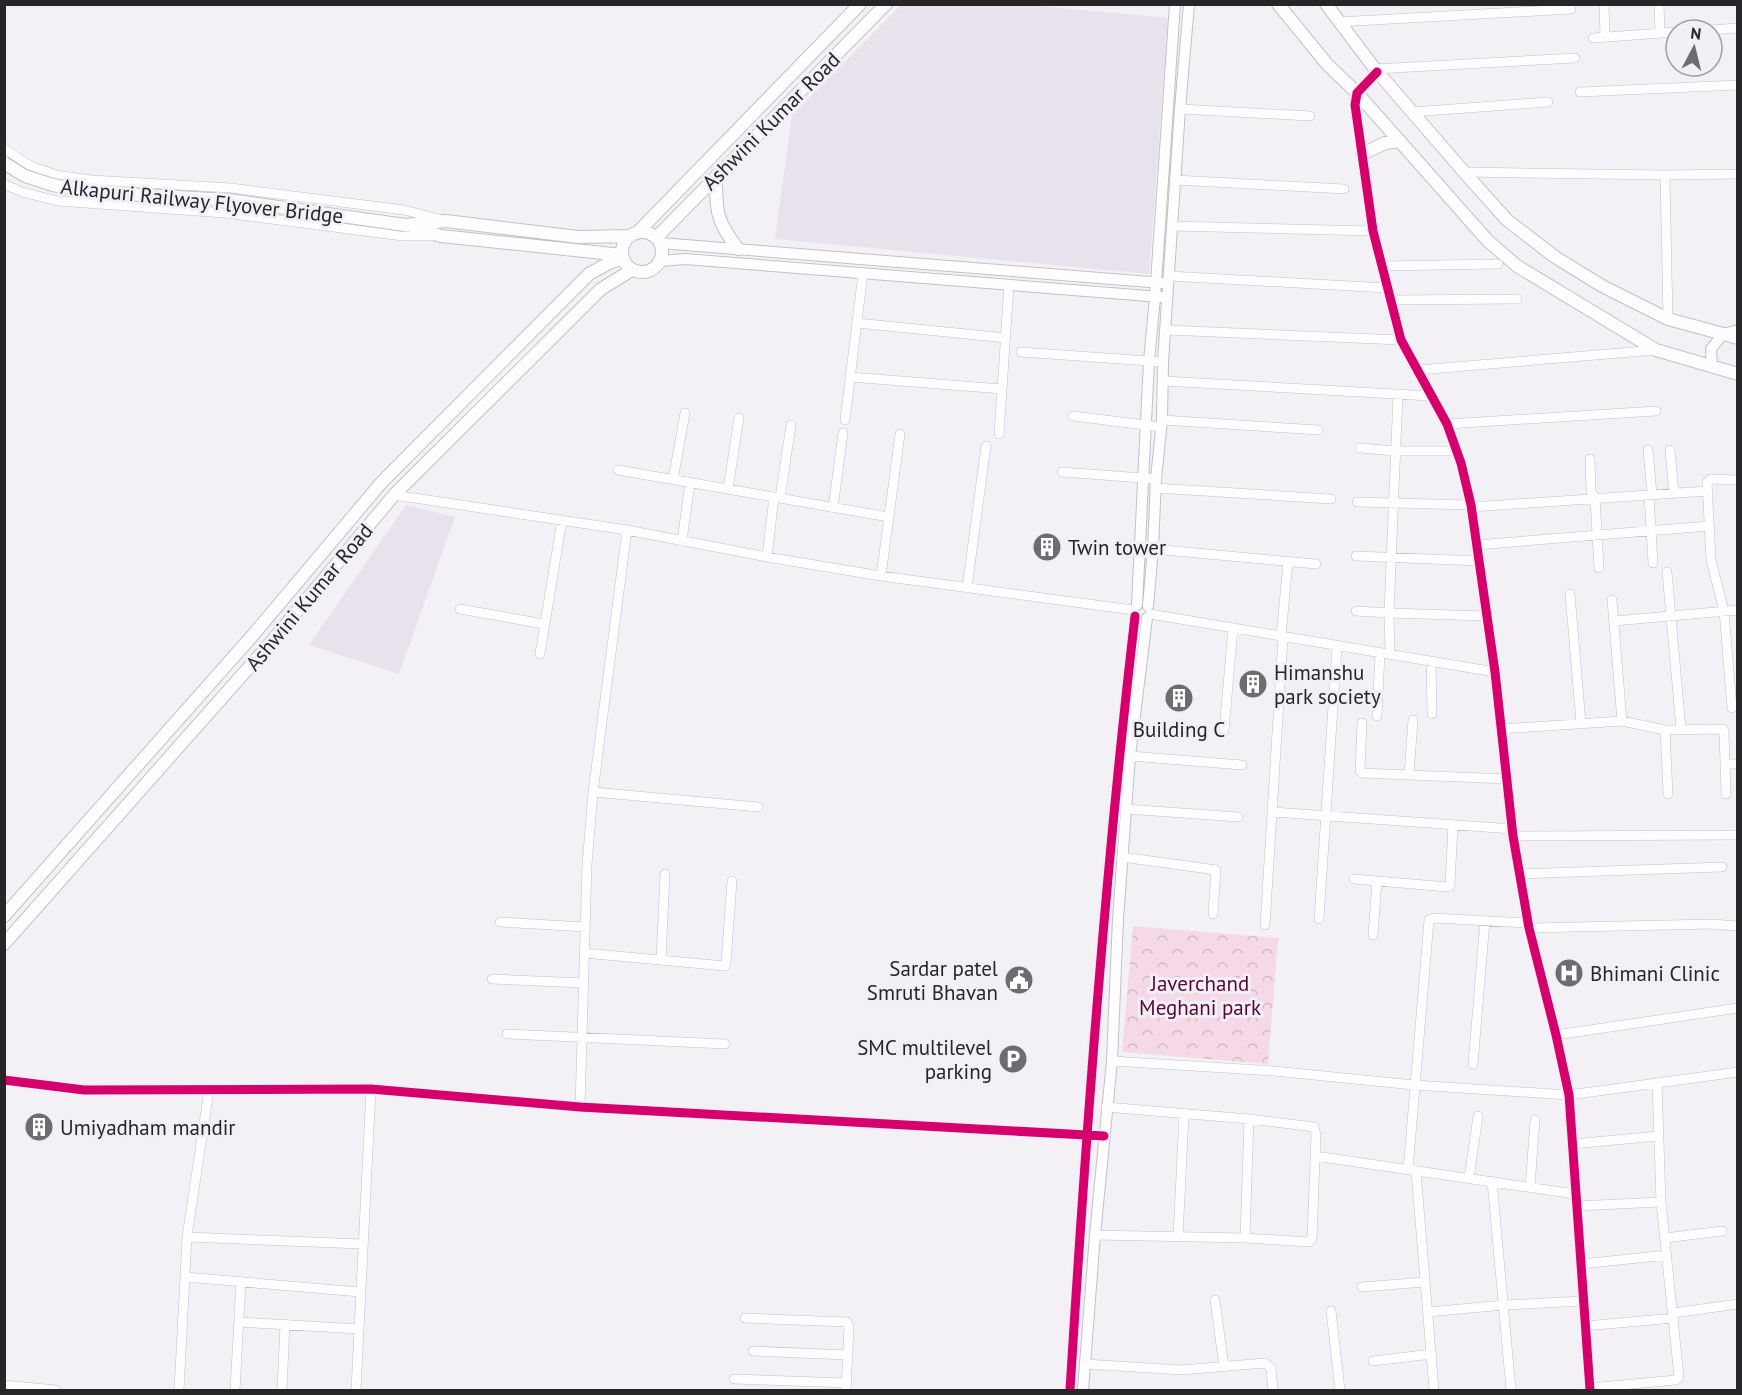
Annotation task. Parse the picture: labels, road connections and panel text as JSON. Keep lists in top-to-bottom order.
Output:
{
  "streets": {
    "main road": ["Ashwini Kumar Road", "Alkapuri Railway Flyover Bridge"]
  },
  "crossings": [
    ["Ashwini Kumar Road", "Alkapuri Railway Flyover Bridge"]
  ],
  "parks": ["Javerchand Meghani park"],
  "places": {
    "building": [
      "Twin tower",
      "Himanshu park society",
      "Building C",
      "Umiyadham mandir"
    ],
    "hospital": ["Bhimani Clinic"],
    "public building": ["Sardar patel Smruti Bhavan"],
    "parking": ["SMC multilevel parking"]
  },
  "north": "top"
}
